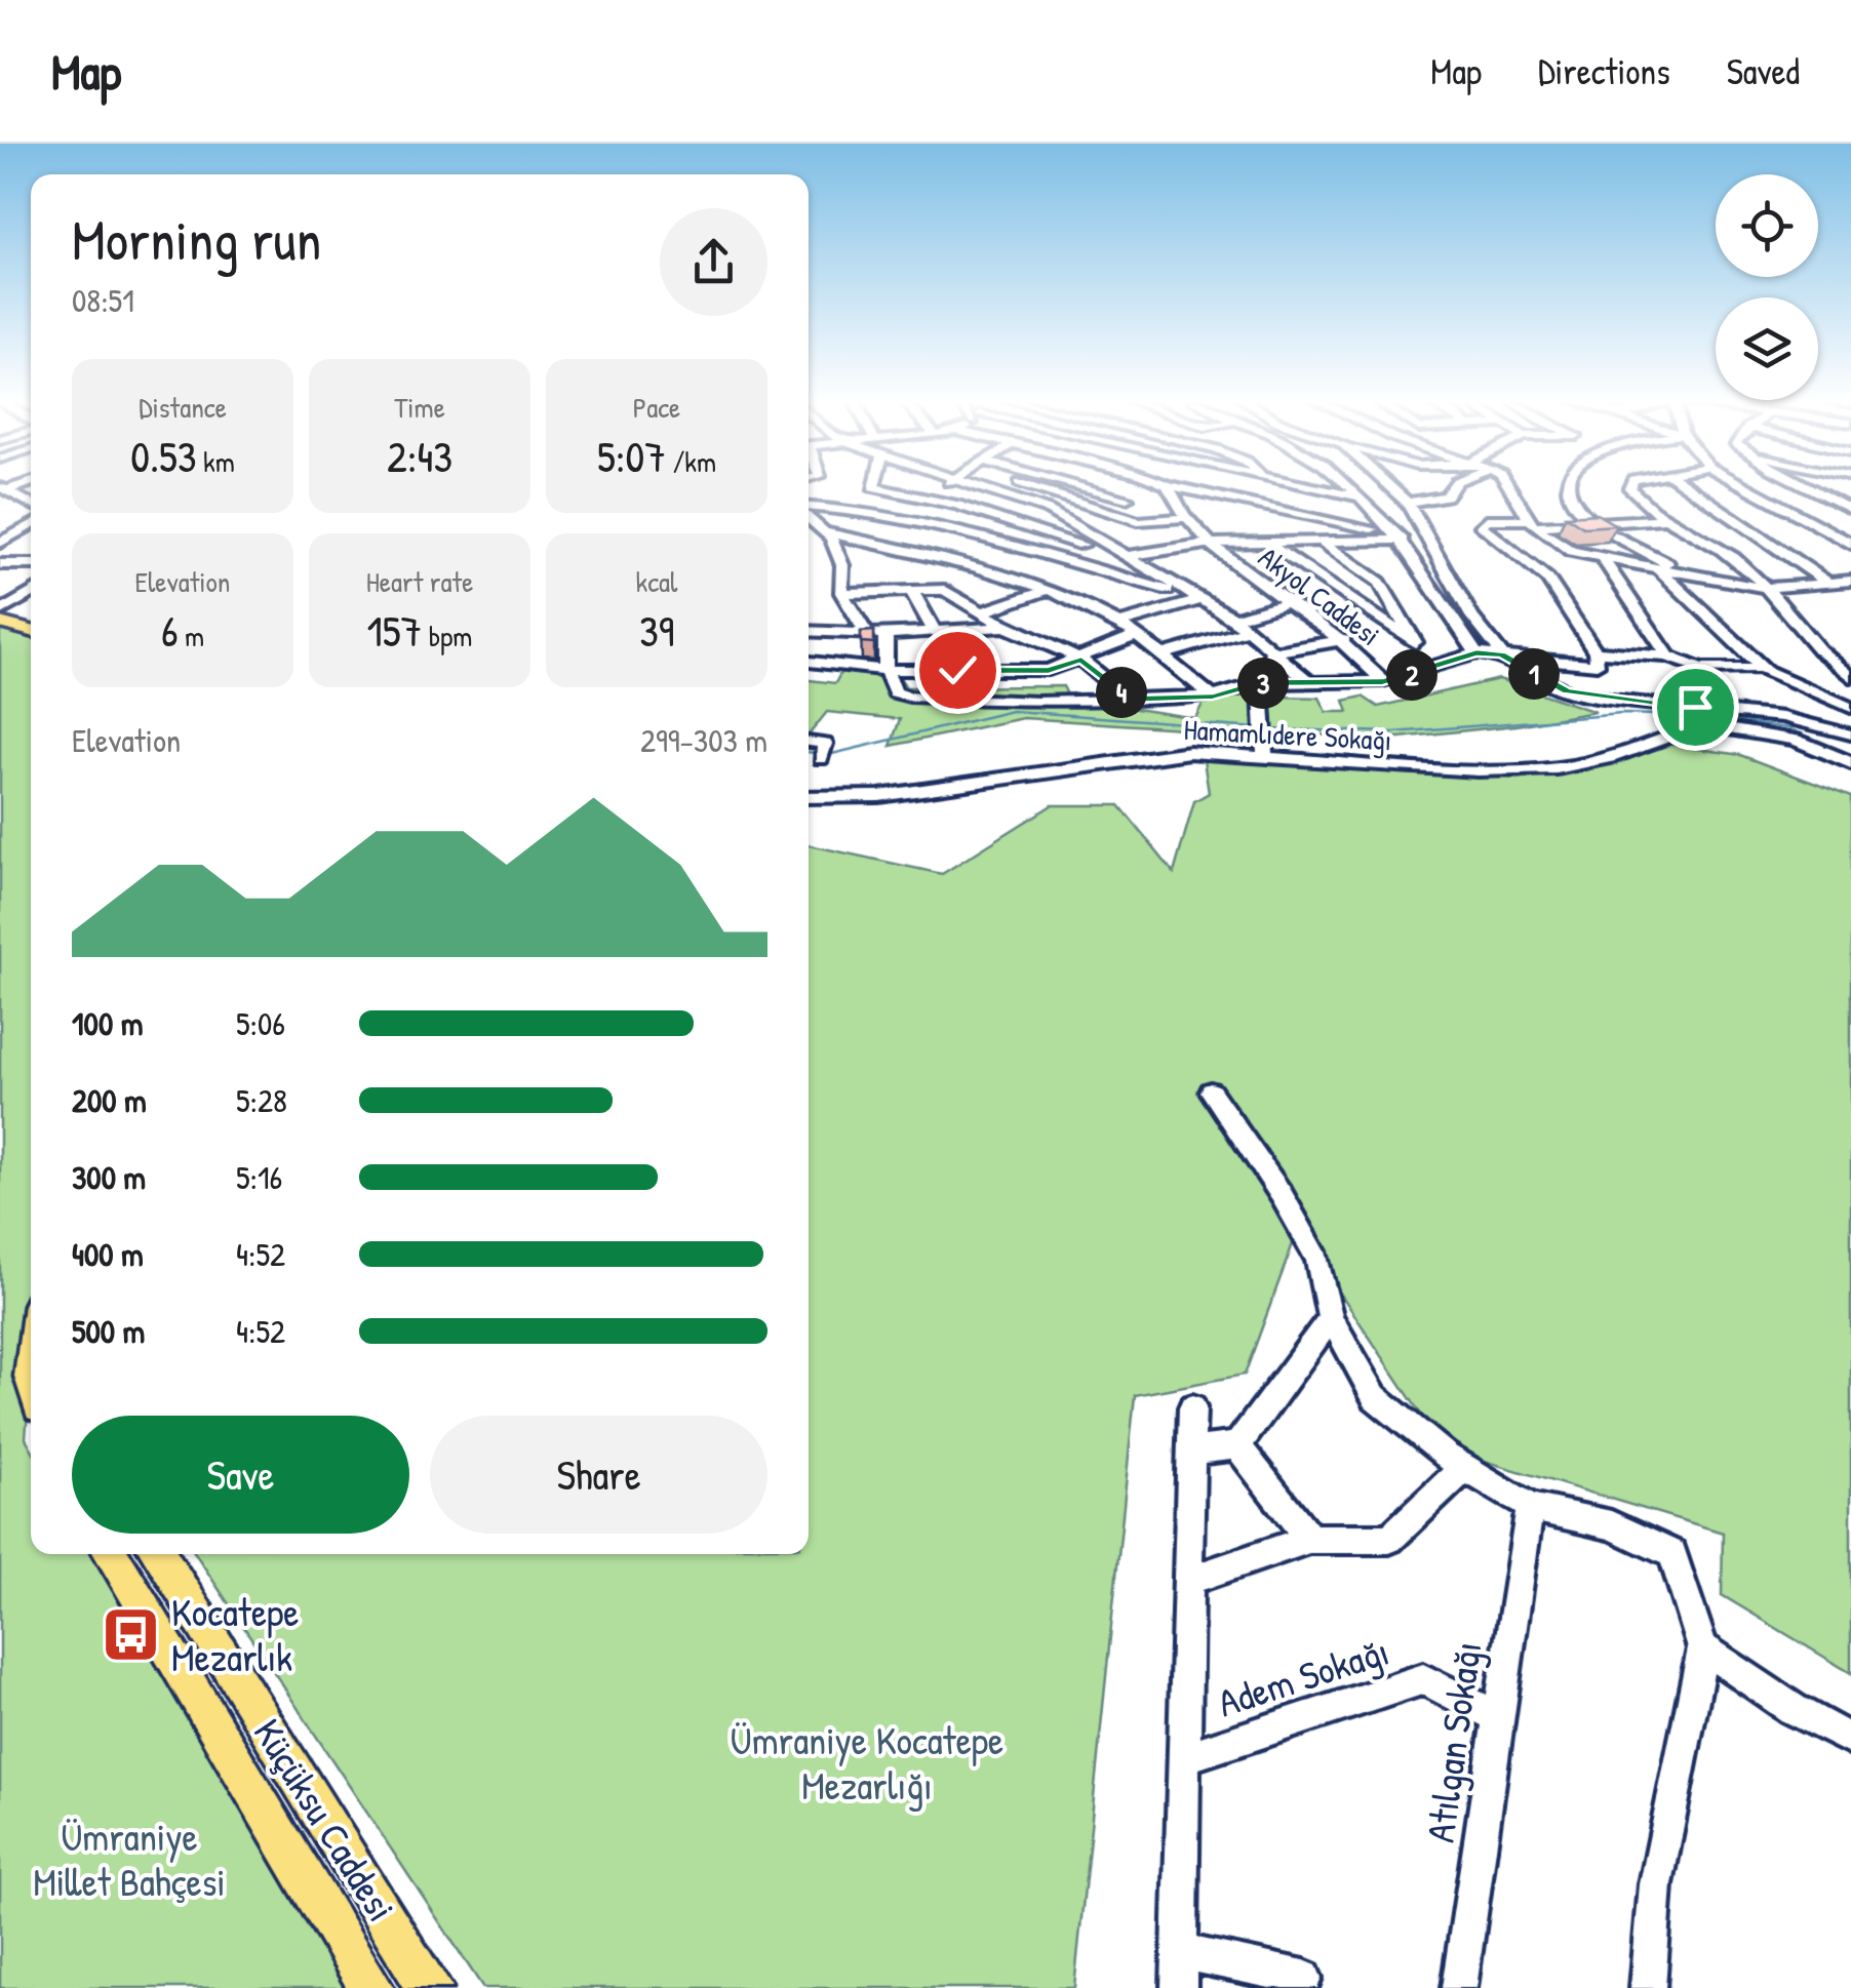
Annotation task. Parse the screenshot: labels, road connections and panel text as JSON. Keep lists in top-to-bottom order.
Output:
{
  "streets": {
    "main road": ["Küçüksu Caddesi"],
    "street": [
      "Akyol Caddesi",
      "Hamamlıdere Sokağı",
      "Adem Sokağı",
      "Atılgan Sokağı"
    ]
  },
  "crossings": [
    ["Adem Sokağı", "Atılgan Sokağı"]
  ],
  "parks": ["Ümraniye Kocatepe Mezarlığı", "Ümraniye Millet Bahçesi"],
  "places": {
    "bus stop": ["Kocatepe Mezarlık"]
  },
  "page": {
    "header": "Map",
    "nav": ["Map", "Directions", "Saved"],
    "heading": ["Morning run", "08:51"],
    "stats": [
      ["Distance", "0.53 km"],
      ["Time", "2:43"],
      ["Pace", "5:07 /km"],
      ["Elevation", "6 m"],
      ["Heart rate", "157 bpm"],
      ["kcal", "39"]
    ],
    "pins": [
      "1",
      "2",
      "3",
      "4"
    ],
    "chart": ["Elevation", "299–303 m"],
    "list": [
      {
        "name": "100 m",
        "note": "5:06"
      },
      {
        "name": "200 m",
        "note": "5:28"
      },
      {
        "name": "300 m",
        "note": "5:16"
      },
      {
        "name": "400 m",
        "note": "4:52"
      },
      {
        "name": "500 m",
        "note": "4:52"
      }
    ],
    "buttons": ["Save", "Share"]
  }
}
